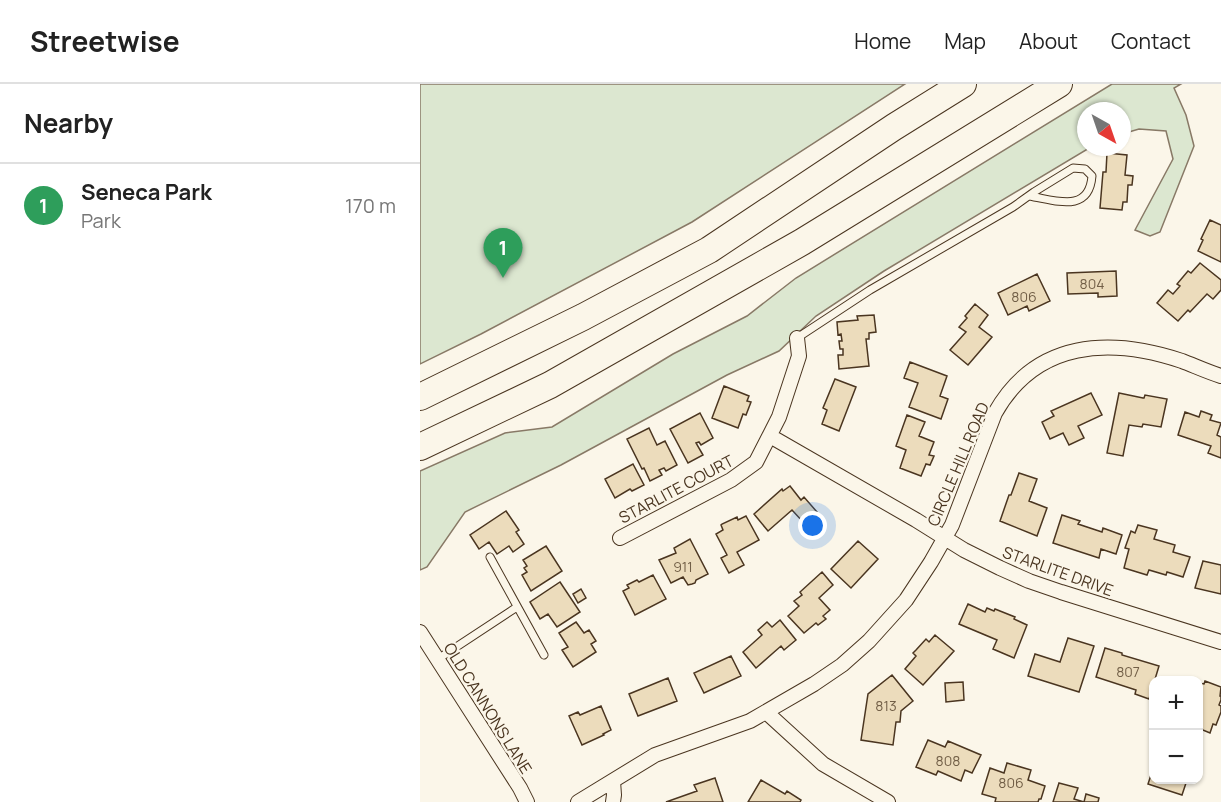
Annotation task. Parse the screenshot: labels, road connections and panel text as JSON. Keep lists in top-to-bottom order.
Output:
{
  "streets": {
    "street": [
      "CIRCLE HILL ROAD",
      "STARLITE COURT",
      "STARLITE DRIVE",
      "OLD CANNONS LANE"
    ]
  },
  "crossings": [
    ["CIRCLE HILL ROAD", "STARLITE DRIVE"],
    ["STARLITE COURT", "STARLITE DRIVE"]
  ],
  "house_numbers": [
    "804",
    "806",
    "911",
    "807",
    "813",
    "808",
    "806"
  ],
  "north": "bottom right",
  "page": {
    "header": "Streetwise",
    "nav": [
      "Home",
      "Map",
      "About",
      "Contact"
    ],
    "heading": "Nearby",
    "list": [
      {
        "mark": "1",
        "name": "Seneca Park",
        "note": "Park",
        "value": "170 m"
      }
    ],
    "pins": "1",
    "map_buttons": ["+", "−"]
  }
}
